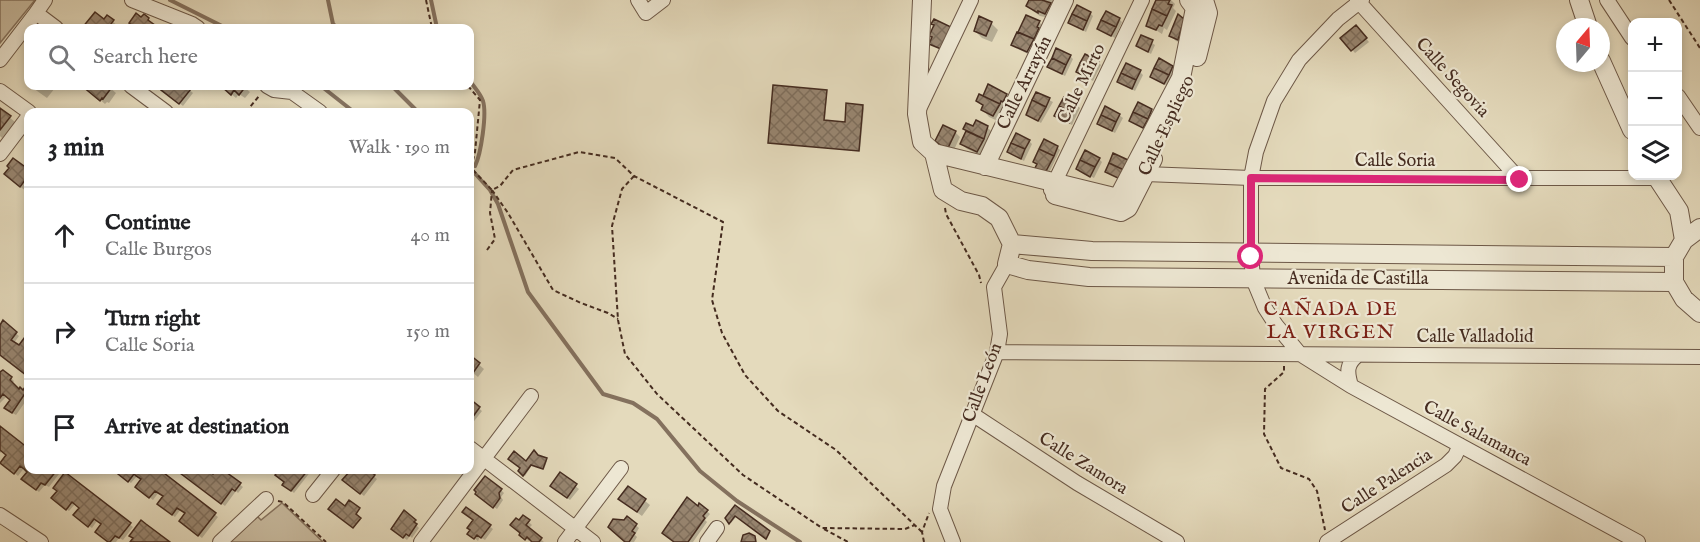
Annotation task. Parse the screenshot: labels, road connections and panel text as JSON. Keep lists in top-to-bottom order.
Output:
{
  "streets": {
    "street": [
      "Calle Segovia",
      "Calle Arrayán",
      "Calle Mirto",
      "Calle Espliego",
      "Calle Soria",
      "Avenida de Castilla",
      "Calle Valladolid",
      "Calle León",
      "Calle Salamanca",
      "Calle Zamora",
      "Calle Palencia"
    ]
  },
  "crossings": [
    ["Calle Segovia", "Calle Soria"],
    ["Calle Mirto", "Calle Espliego"],
    ["Calle Espliego", "Calle Soria"],
    ["Avenida de Castilla", "Calle León"],
    ["Calle Valladolid", "Calle León"],
    ["Calle Valladolid", "Calle Salamanca"],
    ["Calle León", "Calle Zamora"],
    ["Calle Salamanca", "Calle Palencia"]
  ],
  "districts": ["CAÑADA DE LA VIRGEN"],
  "north": "top",
  "page": {
    "map_buttons": ["+", "−"],
    "search": "Search here",
    "heading": ["3 min", "Walk · 190 m"],
    "list": [
      ["Continue", "Calle Burgos", "40 m"],
      ["Turn right", "Calle Soria", "150 m"],
      "Arrive at destination"
    ]
  }
}
